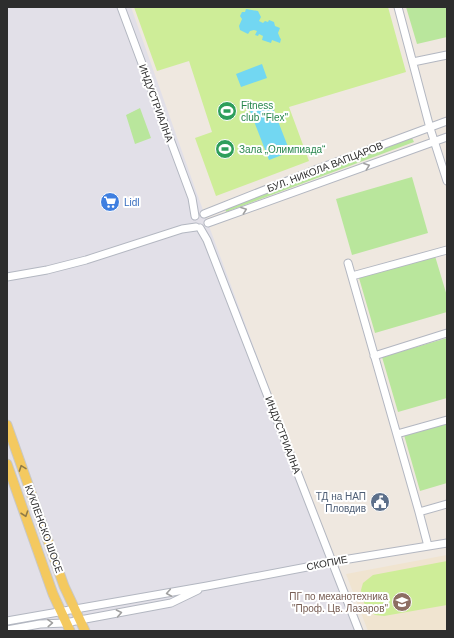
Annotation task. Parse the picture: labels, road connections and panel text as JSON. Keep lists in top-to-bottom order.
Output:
{
  "streets": {
    "main road": ["КУКЛЕНСКО ШОСЕ"],
    "street": ["ИНДУСТРИАЛНА", "БУЛ. НИКОЛА ВАПЦАРОВ", "СКОПИЕ"]
  },
  "crossings": [
    ["ИНДУСТРИАЛНА", "БУЛ. НИКОЛА ВАПЦАРОВ"],
    ["ИНДУСТРИАЛНА", "СКОПИЕ"],
    ["КУКЛЕНСКО ШОСЕ", "СКОПИЕ"]
  ],
  "places": {
    "sports": ["Fitness club \"Flex\"", "Зала „Олимпиада“"],
    "supermarket": ["Lidl"],
    "public building": ["ТД на НАП Пловдив"],
    "school or university": ["ПГ по механотехника \"Проф. Цв. Лазаров\""]
  }
}
